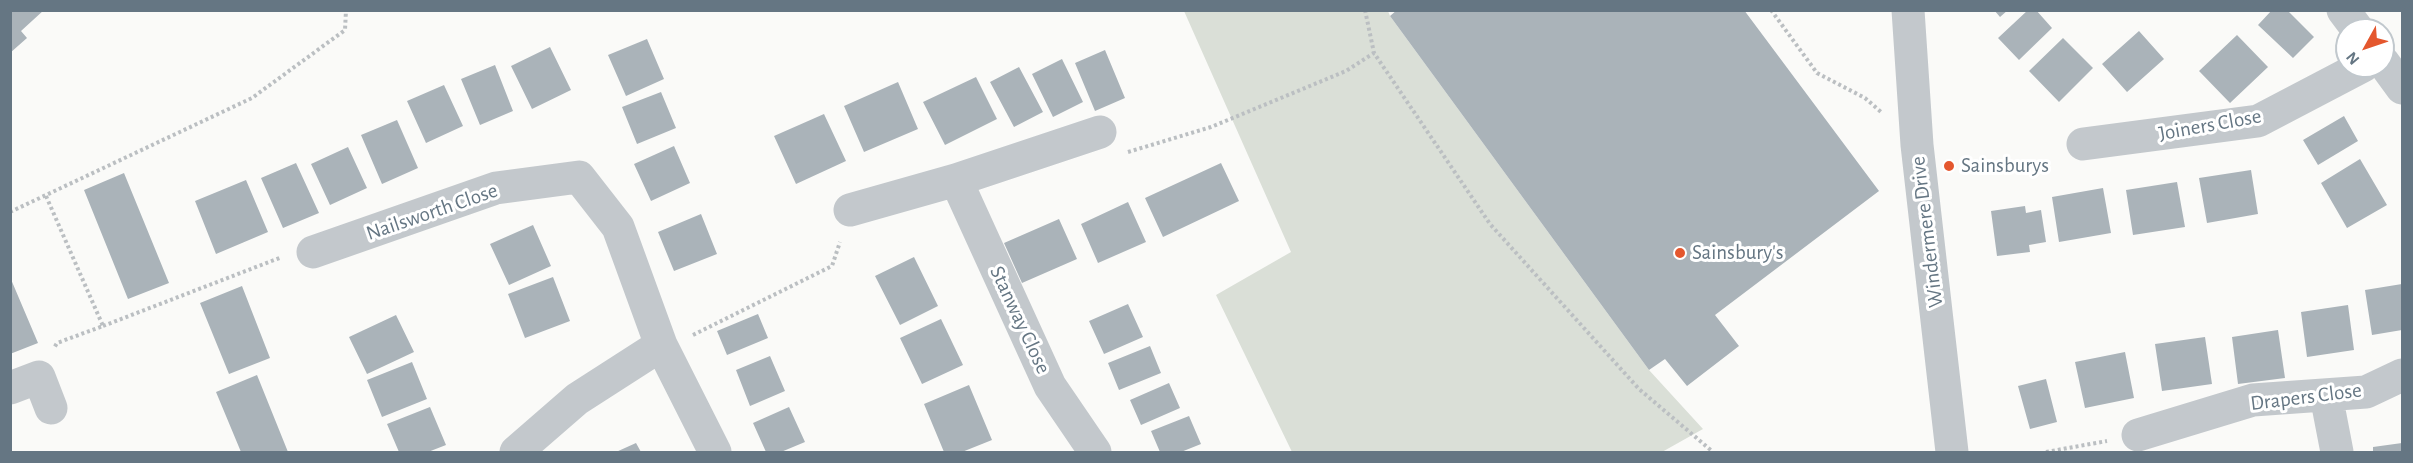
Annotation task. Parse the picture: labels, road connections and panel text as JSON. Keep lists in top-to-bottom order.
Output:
{
  "streets": {
    "street": [
      "Joiners Close",
      "Nailsworth Close",
      "Windermere Drive",
      "Stanway Close",
      "Drapers Close"
    ]
  },
  "places": ["Sainsburys", "Sainsbury's"],
  "north": "bottom left"
}
